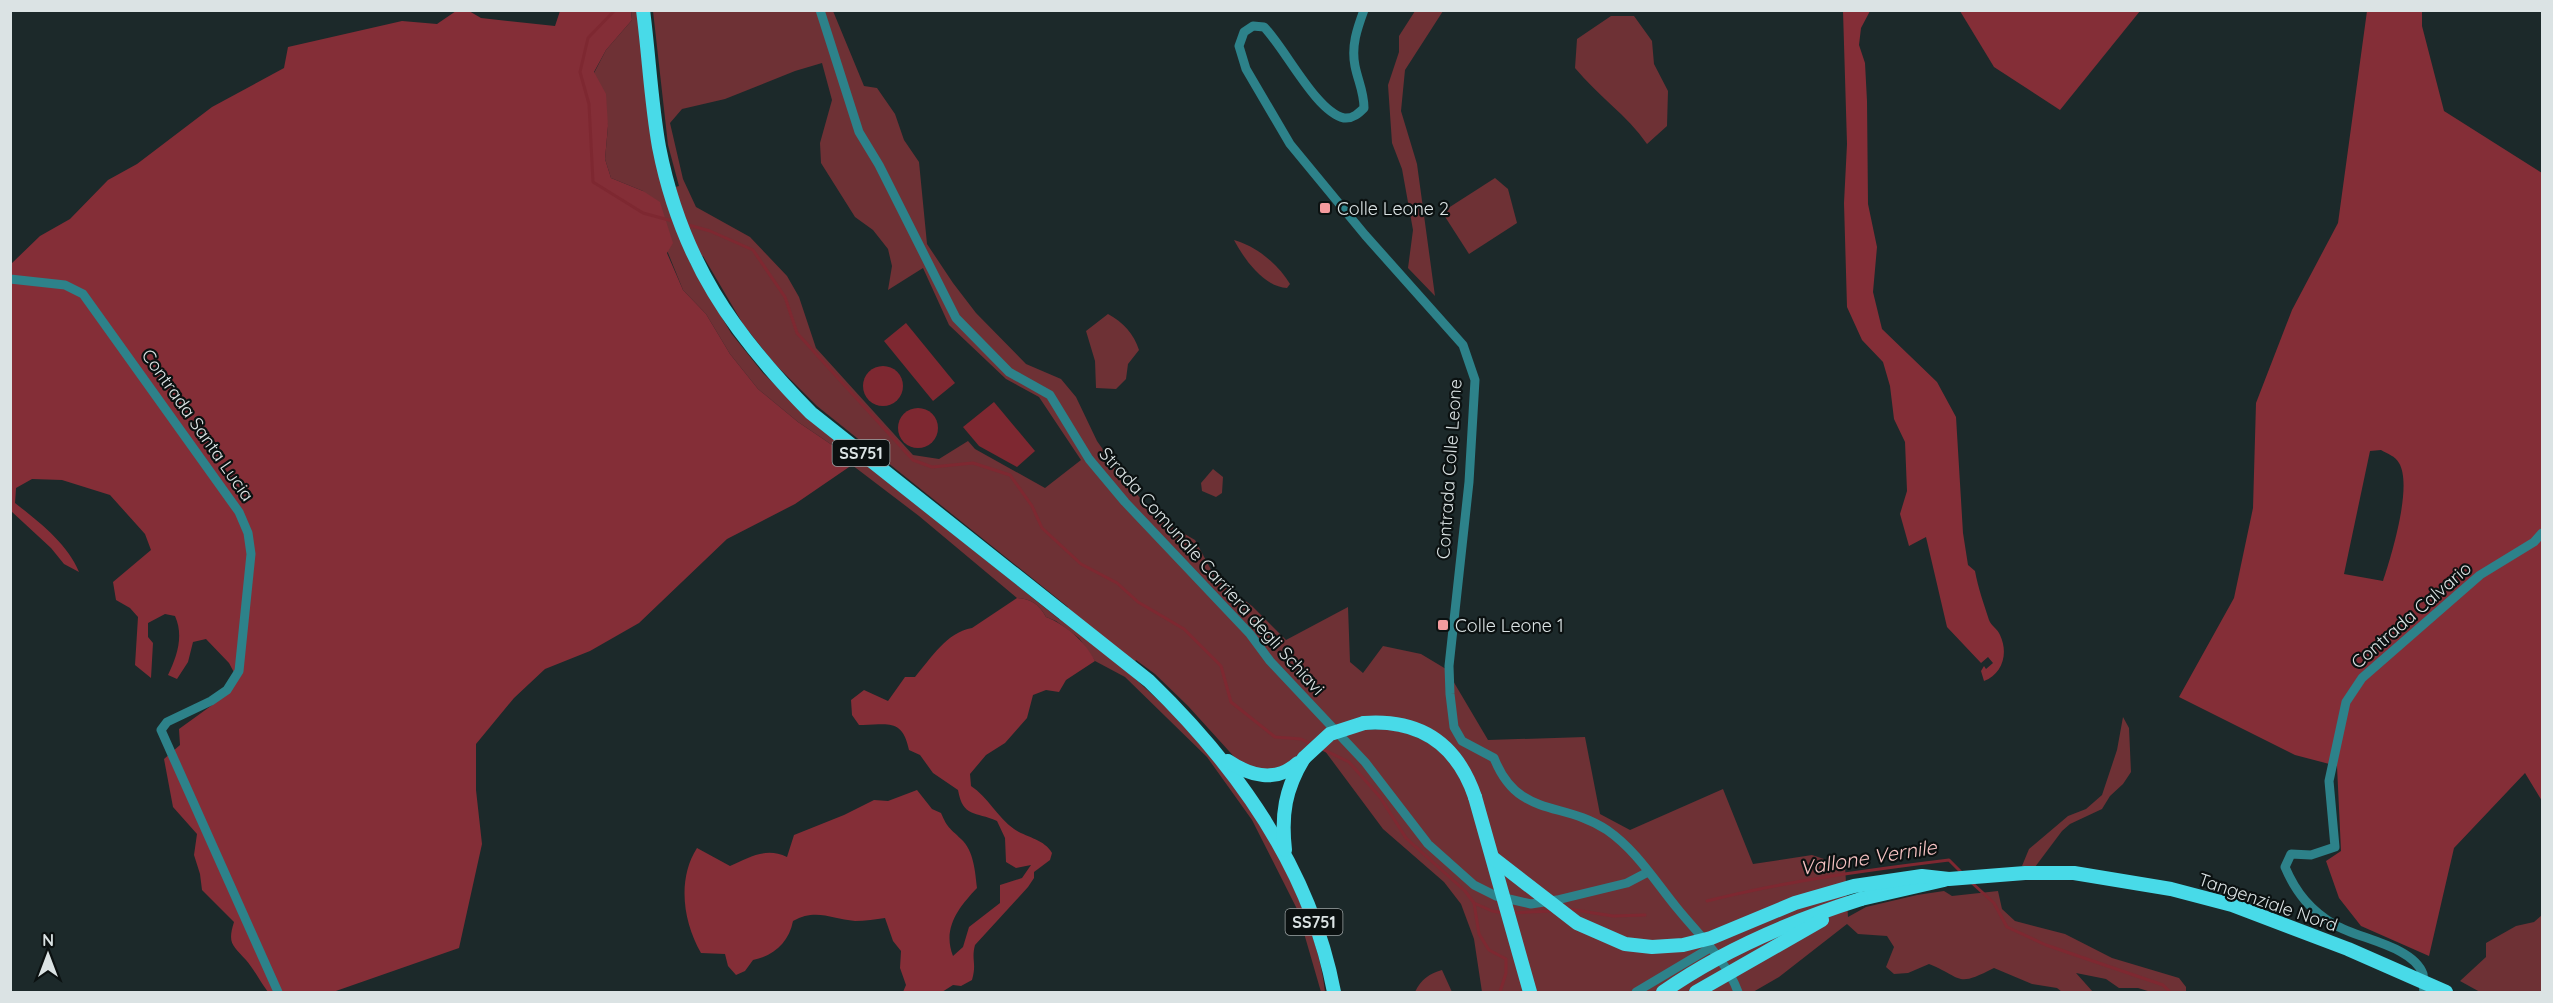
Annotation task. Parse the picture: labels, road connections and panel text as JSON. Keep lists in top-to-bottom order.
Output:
{
  "streets": {
    "main road": ["SS751", "Tangenziale Nord"],
    "street": [
      "Contrada Santa Lucia",
      "Contrada Colle Leone",
      "Strada Comunale Carriera degli Schiavi",
      "Contrada Calvario"
    ]
  },
  "crossings": [
    ["Contrada Colle Leone", "Strada Comunale Carriera degli Schiavi"]
  ],
  "water": ["Vallone Vernile"],
  "places": {
    "transit": ["Colle Leone 2", "Colle Leone 1"]
  },
  "north": "top"
}
